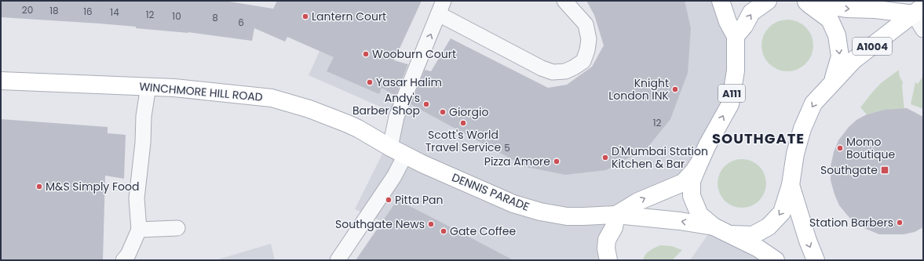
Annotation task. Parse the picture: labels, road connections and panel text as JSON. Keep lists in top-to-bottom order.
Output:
{
  "streets": {
    "main road": [
      "A1004",
      "WINCHMORE HILL ROAD",
      "A111",
      "DENNIS PARADE"
    ]
  },
  "crossings": [
    ["WINCHMORE HILL ROAD", "DENNIS PARADE"],
    ["A111", "DENNIS PARADE"]
  ],
  "districts": ["SOUTHGATE"],
  "places": {
    "other": [
      "Lantern Court",
      "Wooburn Court",
      "Yasar Halim",
      "Knight London INK",
      "Andy's Barber Shop",
      "Giorgio",
      "Scott's World Travel Service",
      "Momo Boutique",
      "D'Mumbai Station Kitchen & Bar",
      "Pizza Amore",
      "M&S Simply Food",
      "Pitta Pan",
      "Station Barbers",
      "Southgate News",
      "Gate Coffee"
    ],
    "transit": ["Southgate"]
  },
  "house_numbers": [
    "20",
    "18",
    "16",
    "14",
    "12",
    "10",
    "8",
    "6",
    "12",
    "5"
  ]
}
